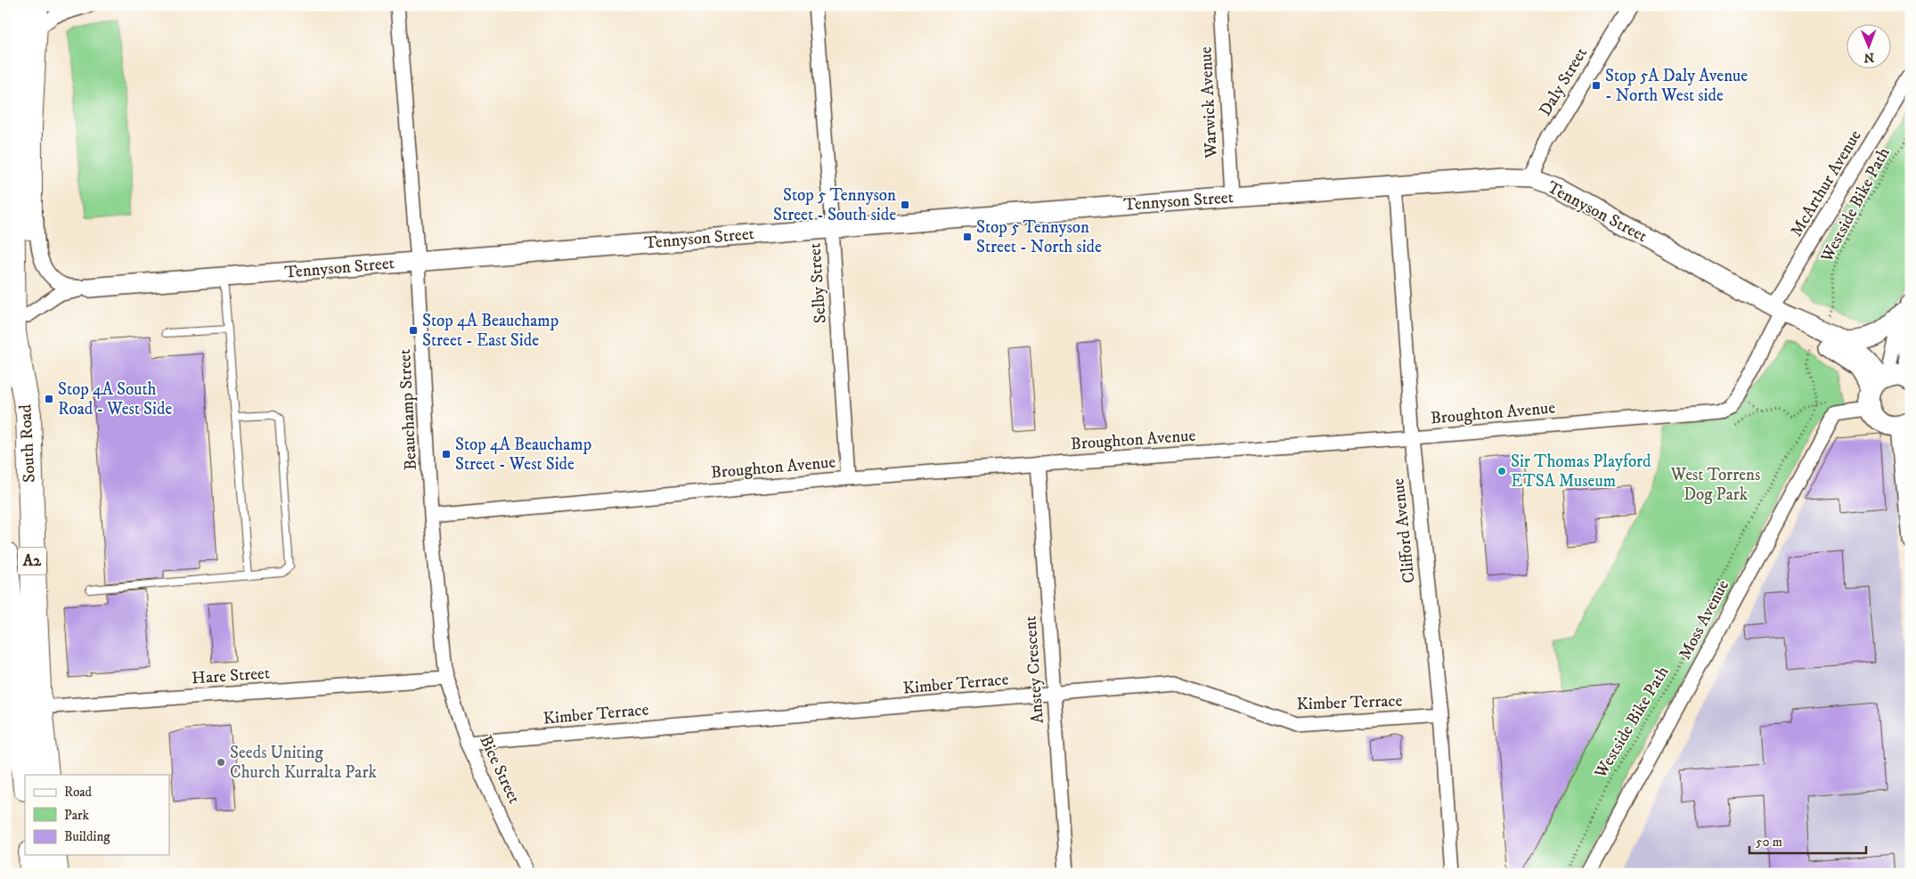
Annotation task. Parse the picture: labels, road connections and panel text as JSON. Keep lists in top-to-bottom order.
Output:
{
  "streets": {
    "highway": ["South Road", "A2"],
    "street": [
      "Daly Street",
      "Warwick Avenue",
      "McArthur Avenue",
      "Tennyson Street",
      "Selby Street",
      "Beauchamp Street",
      "Broughton Avenue",
      "Clifford Avenue",
      "Moss Avenue",
      "Anstey Crescent",
      "Hare Street",
      "Kimber Terrace",
      "Bice Street"
    ],
    "path": ["Westside Bike Path"]
  },
  "crossings": [
    ["Daly Street", "Tennyson Street"],
    ["Warwick Avenue", "Tennyson Street"],
    ["McArthur Avenue", "Tennyson Street"],
    ["McArthur Avenue", "Broughton Avenue"],
    ["Tennyson Street", "Selby Street"],
    ["Tennyson Street", "Beauchamp Street"],
    ["Tennyson Street", "Broughton Avenue"],
    ["Tennyson Street", "Clifford Avenue"],
    ["Selby Street", "Broughton Avenue"],
    ["Beauchamp Street", "Broughton Avenue"],
    ["Beauchamp Street", "Hare Street"],
    ["Beauchamp Street", "Bice Street"],
    ["Broughton Avenue", "Clifford Avenue"],
    ["Broughton Avenue", "Anstey Crescent"],
    ["South Road", "Hare Street"],
    ["Clifford Avenue", "Kimber Terrace"],
    ["Anstey Crescent", "Kimber Terrace"],
    ["Hare Street", "Bice Street"],
    ["Kimber Terrace", "Bice Street"]
  ],
  "parks": ["West Torrens Dog Park"],
  "places": {
    "transit": [
      "Stop 5A Daly Avenue - North West side",
      "Stop 5 Tennyson Street - South side",
      "Stop 5 Tennyson Street - North side",
      "Stop 4A Beauchamp Street - East Side",
      "Stop 4A South Road - West Side",
      "Stop 4A Beauchamp Street - West Side"
    ],
    "other": ["Sir Thomas Playford ETSA Museum", "Seeds Uniting Church Kurralta Park"]
  },
  "legend": ["Road", "Park", "Building"],
  "scale_bar": "50 m",
  "north": "bottom"
}
